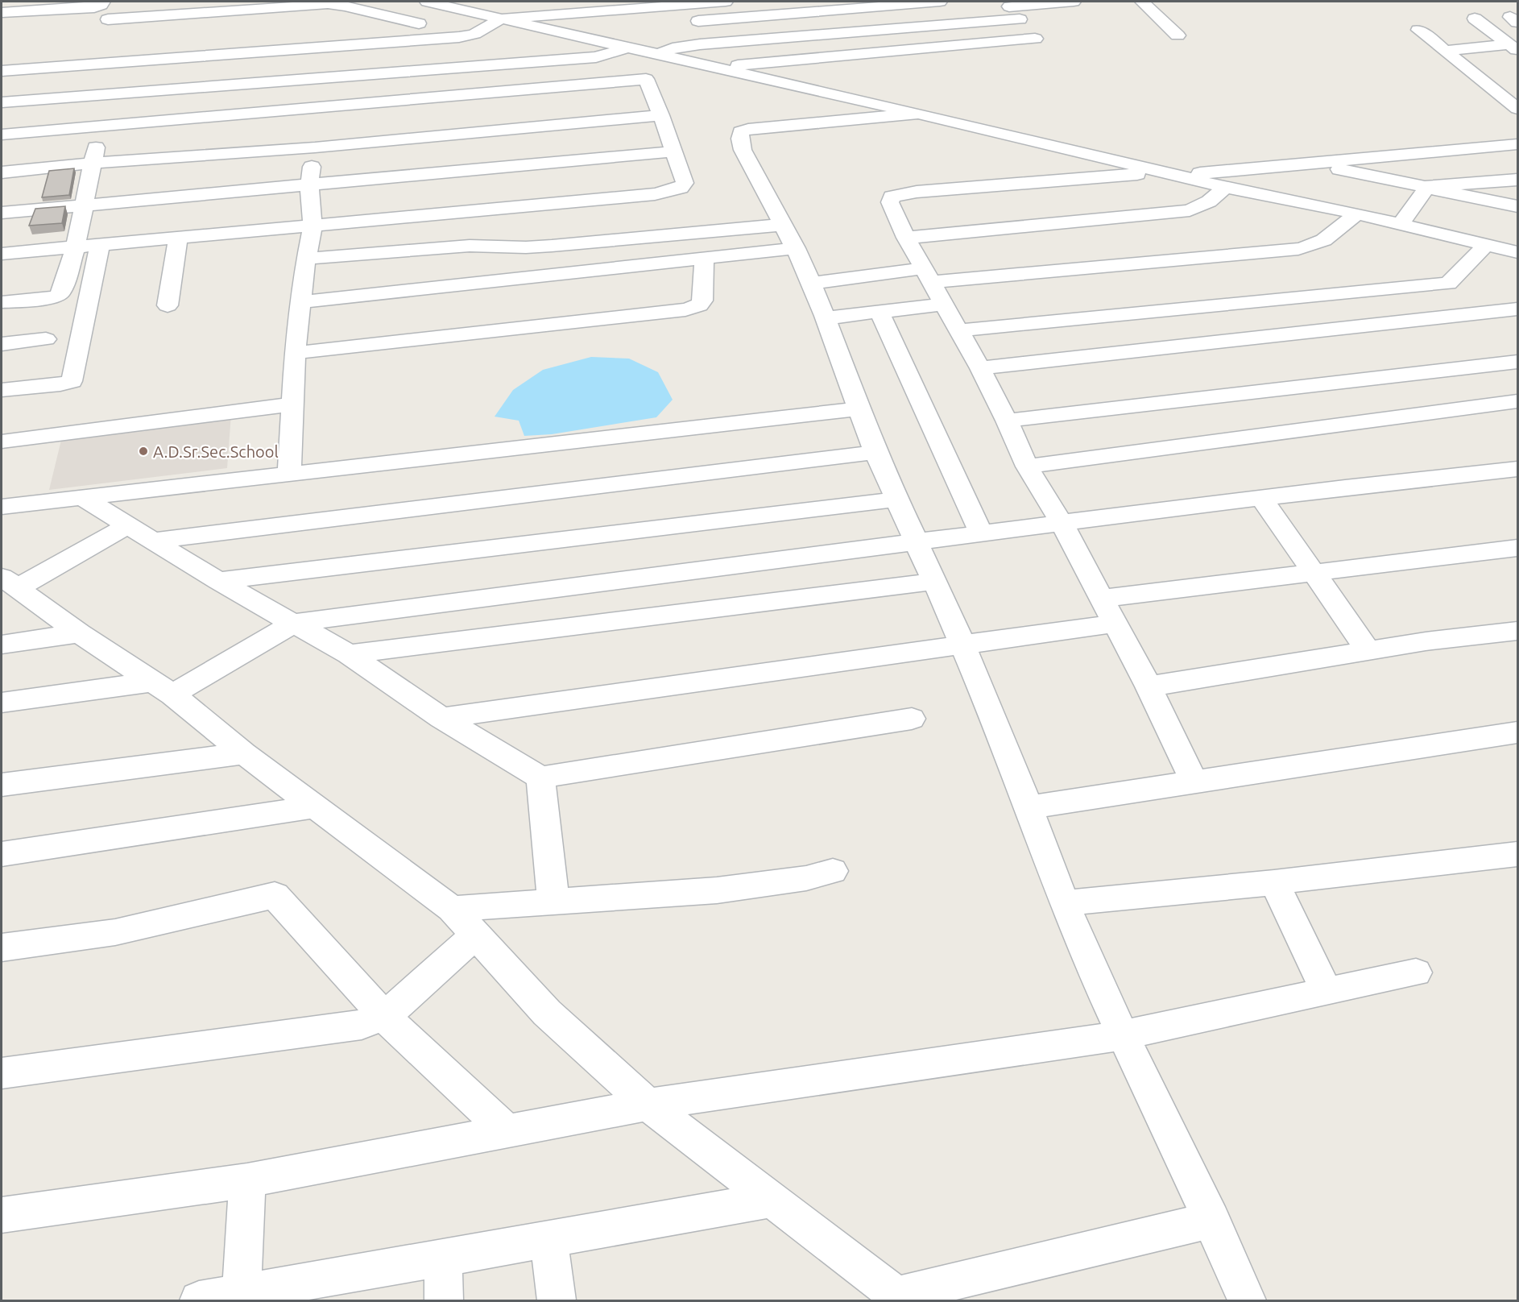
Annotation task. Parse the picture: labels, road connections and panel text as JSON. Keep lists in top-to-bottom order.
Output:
{
  "places": ["A.D.Sr.Sec.School"]
}
